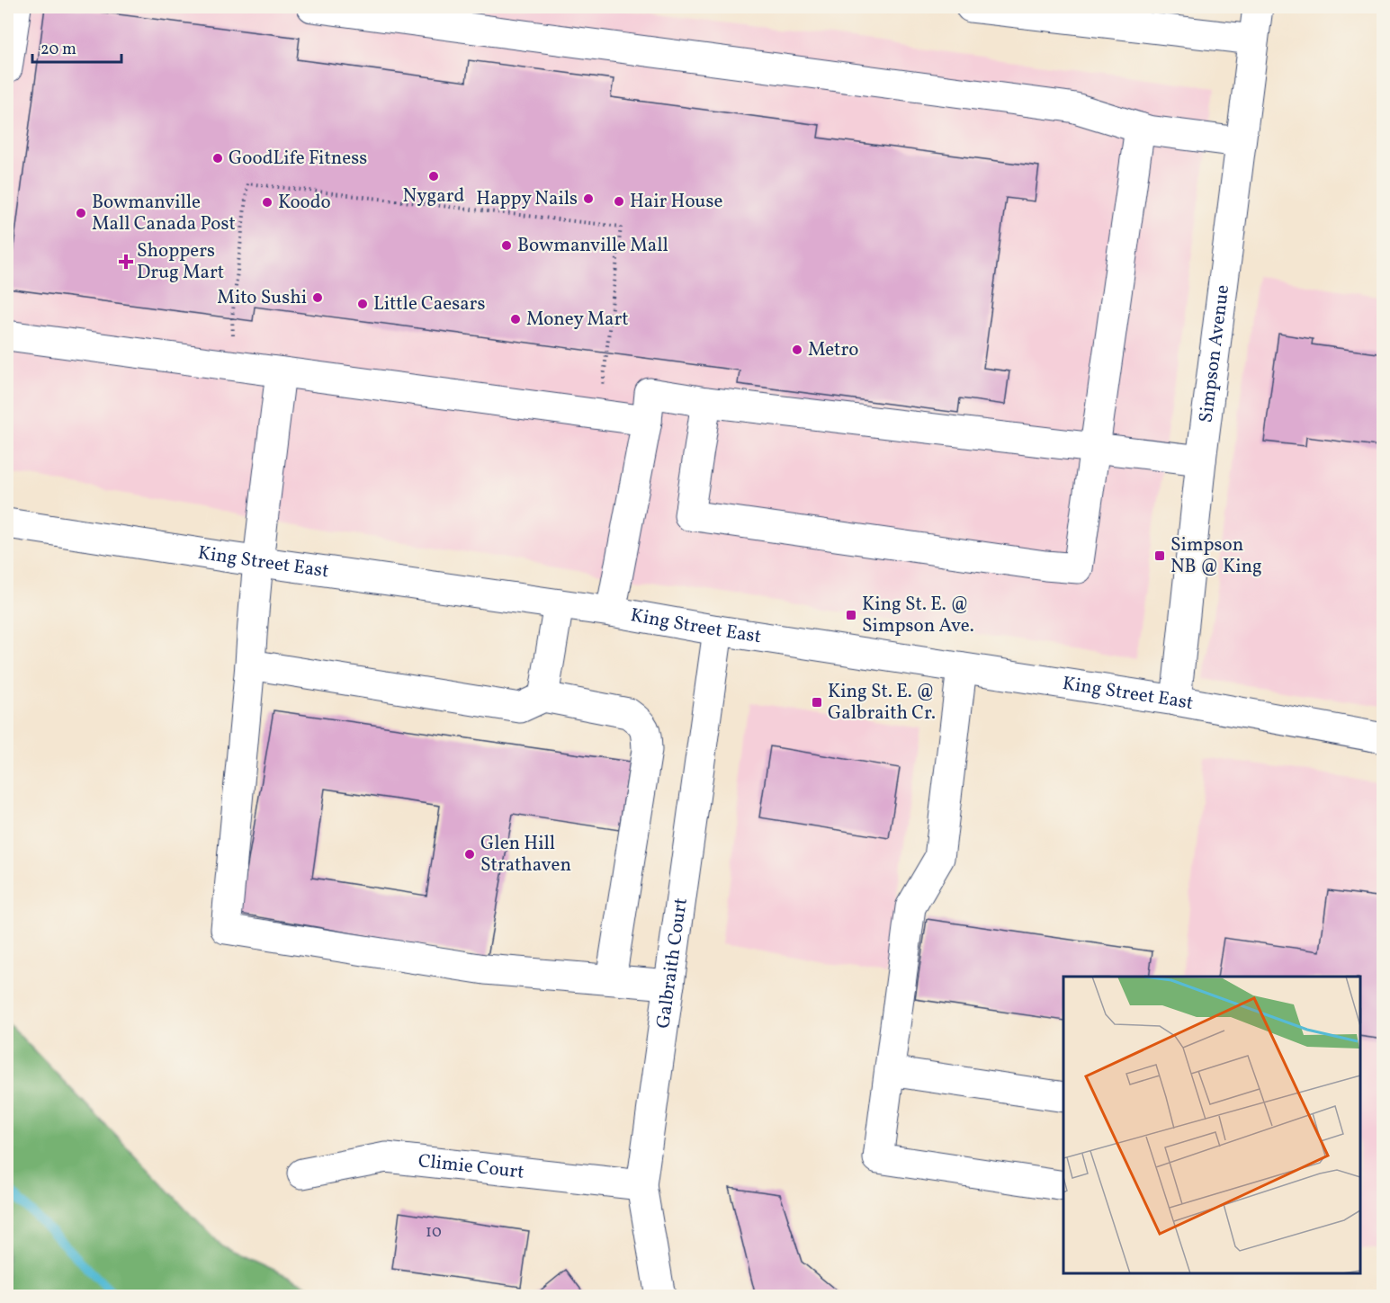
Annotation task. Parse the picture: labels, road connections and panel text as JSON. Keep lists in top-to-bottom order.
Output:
{
  "streets": {
    "street": [
      "Simpson Avenue",
      "King Street East",
      "Galbraith Court",
      "Climie Court"
    ]
  },
  "crossings": [
    ["Simpson Avenue", "King Street East"],
    ["King Street East", "Galbraith Court"],
    ["Galbraith Court", "Climie Court"]
  ],
  "places": {
    "other": [
      "GoodLife Fitness",
      "Nygard",
      "Happy Nails",
      "Hair House",
      "Koodo",
      "Bowmanville Mall Canada Post",
      "Bowmanville Mall",
      "Mito Sushi",
      "Little Caesars",
      "Money Mart",
      "Metro",
      "Glen Hill Strathaven"
    ],
    "health": ["Shoppers Drug Mart"],
    "transit": ["Simpson NB @ King", "King St. E. @ Simpson Ave.", "King St. E. @ Galbraith Cr."]
  },
  "house_numbers": ["10"],
  "scale_bar": "20 m"
}
